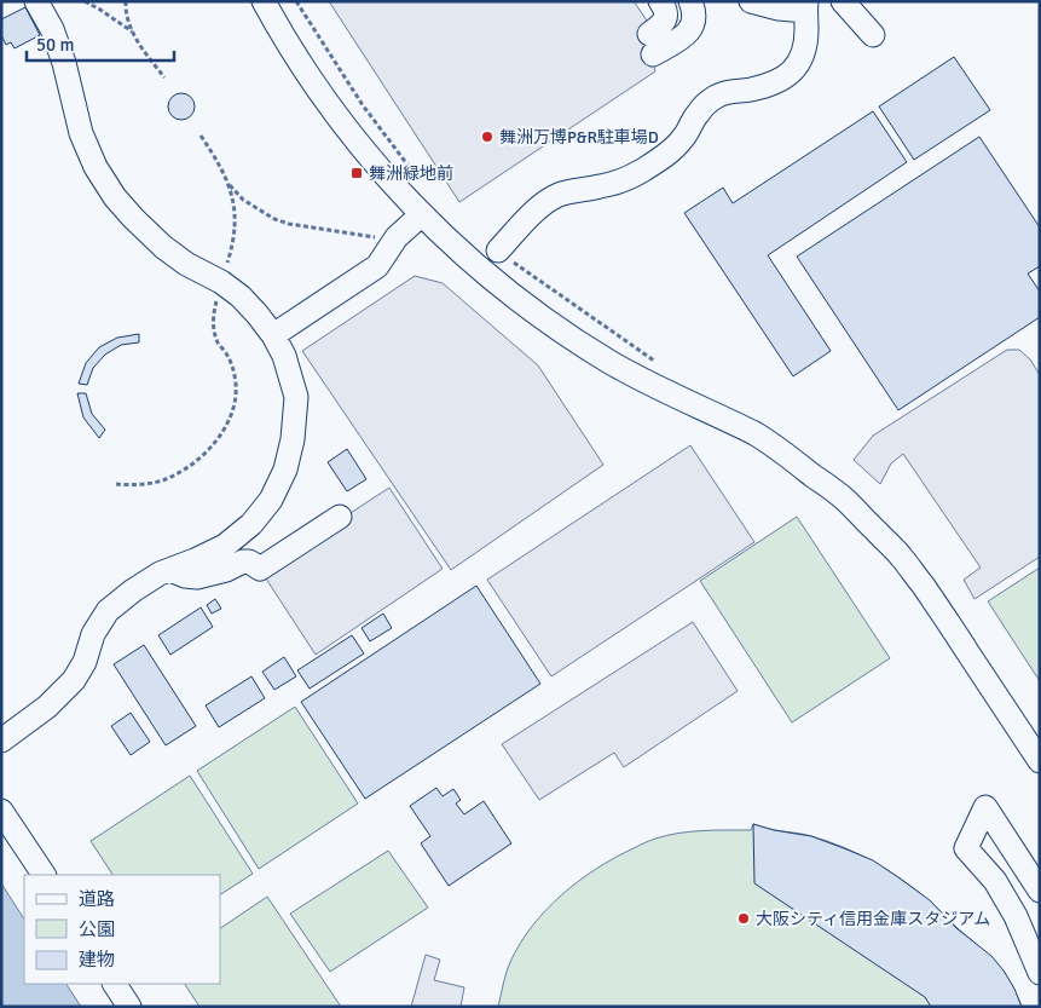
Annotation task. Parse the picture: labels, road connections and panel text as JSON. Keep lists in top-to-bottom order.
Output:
{
  "places": {
    "other": ["舞洲万博P&R駐車場D", "大阪シティ信用金庫スタジアム"],
    "transit": ["舞洲緑地前"]
  },
  "legend": ["道路", "公園", "建物"],
  "scale_bar": "50 m"
}
